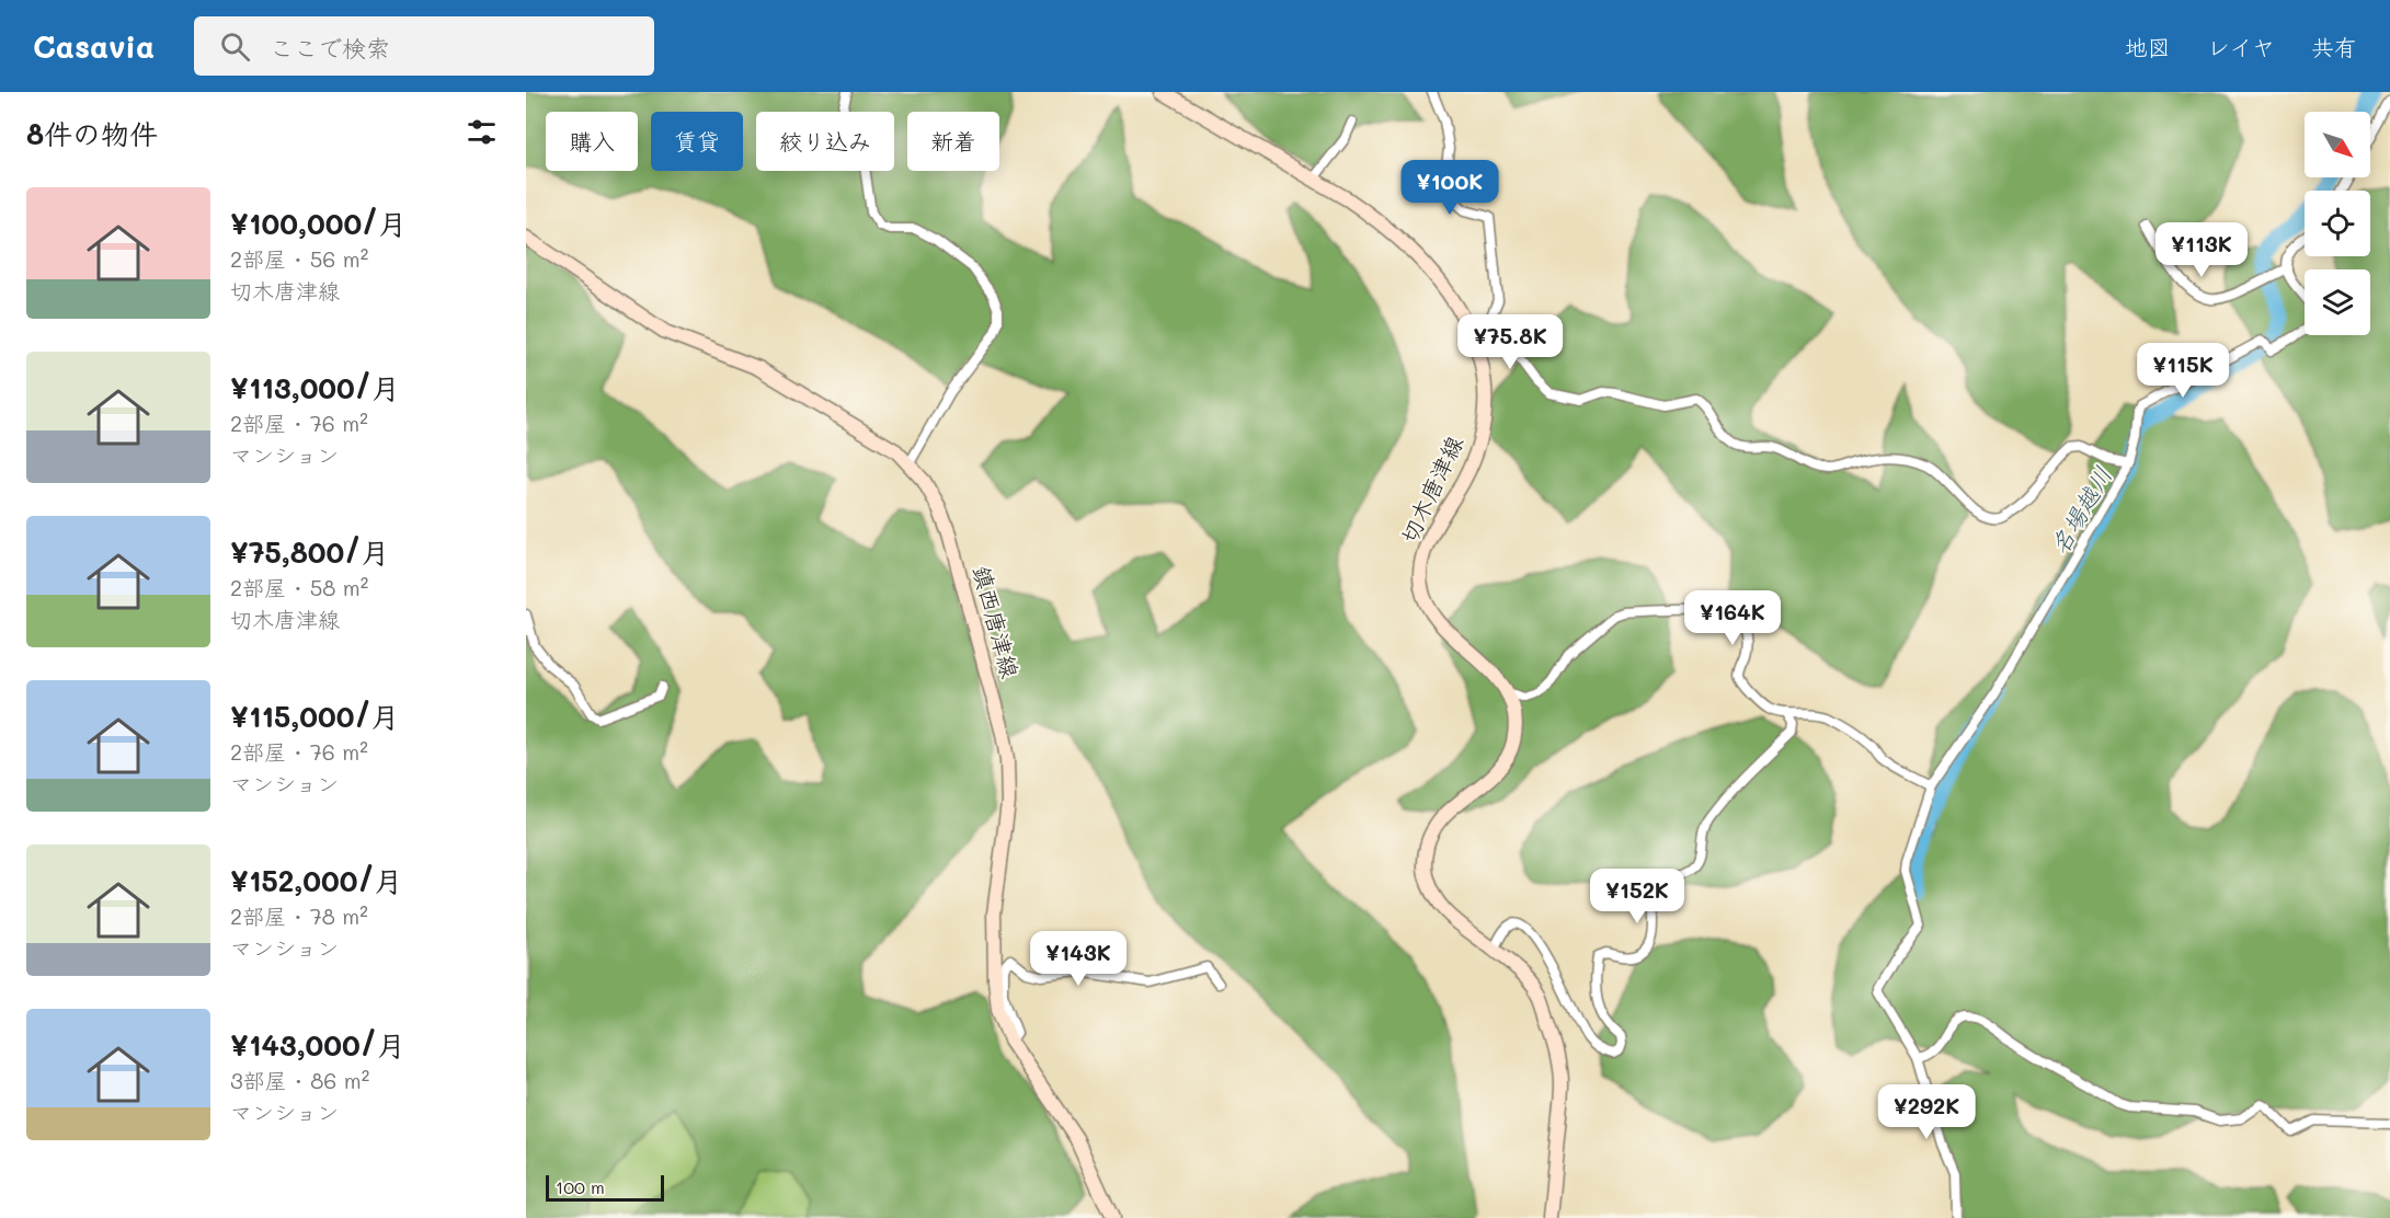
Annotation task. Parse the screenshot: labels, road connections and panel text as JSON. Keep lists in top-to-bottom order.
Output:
{
  "streets": {
    "main road": ["切木唐津線", "鎮西唐津線"]
  },
  "water": ["名場越川"],
  "scale_bar": "100 m",
  "north": "bottom right",
  "page": {
    "header": "Casavia",
    "search": "ここで検索",
    "nav": ["地図", "レイヤ", "共有"],
    "heading": "8件の物件",
    "chip": [
      "購入",
      "賃貸",
      "絞り込み",
      "新着"
    ],
    "price": [
      "¥100K",
      "¥113K",
      "¥75.8K",
      "¥115K",
      "¥164K",
      "¥152K",
      "¥143K",
      "¥292K"
    ],
    "list": [
      {
        "name": "¥100,000/月",
        "note": "2部屋 · 56 m² · 切木唐津線"
      },
      {
        "name": "¥113,000/月",
        "note": "2部屋 · 76 m² · マンション"
      },
      {
        "name": "¥75,800/月",
        "note": "2部屋 · 58 m² · 切木唐津線"
      },
      {
        "name": "¥115,000/月",
        "note": "2部屋 · 76 m² · マンション"
      },
      {
        "name": "¥152,000/月",
        "note": "2部屋 · 78 m² · マンション"
      },
      {
        "name": "¥143,000/月",
        "note": "3部屋 · 86 m² · マンション"
      }
    ],
    "scale": "100 m"
  }
}
